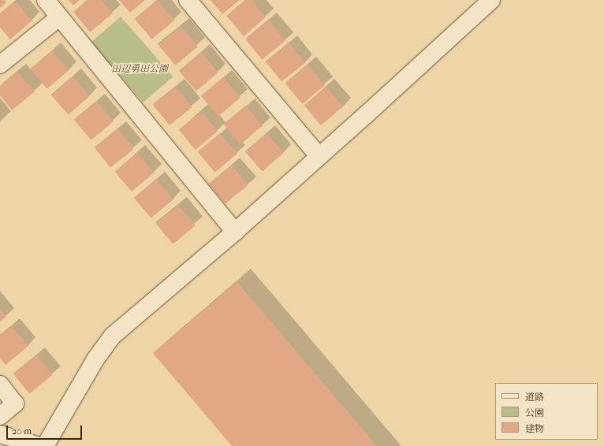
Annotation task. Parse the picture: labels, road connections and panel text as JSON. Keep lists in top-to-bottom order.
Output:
{
  "parks": ["田辺勇田公園"],
  "legend": ["道路", "公園", "建物"],
  "scale_bar": "20 m"
}
